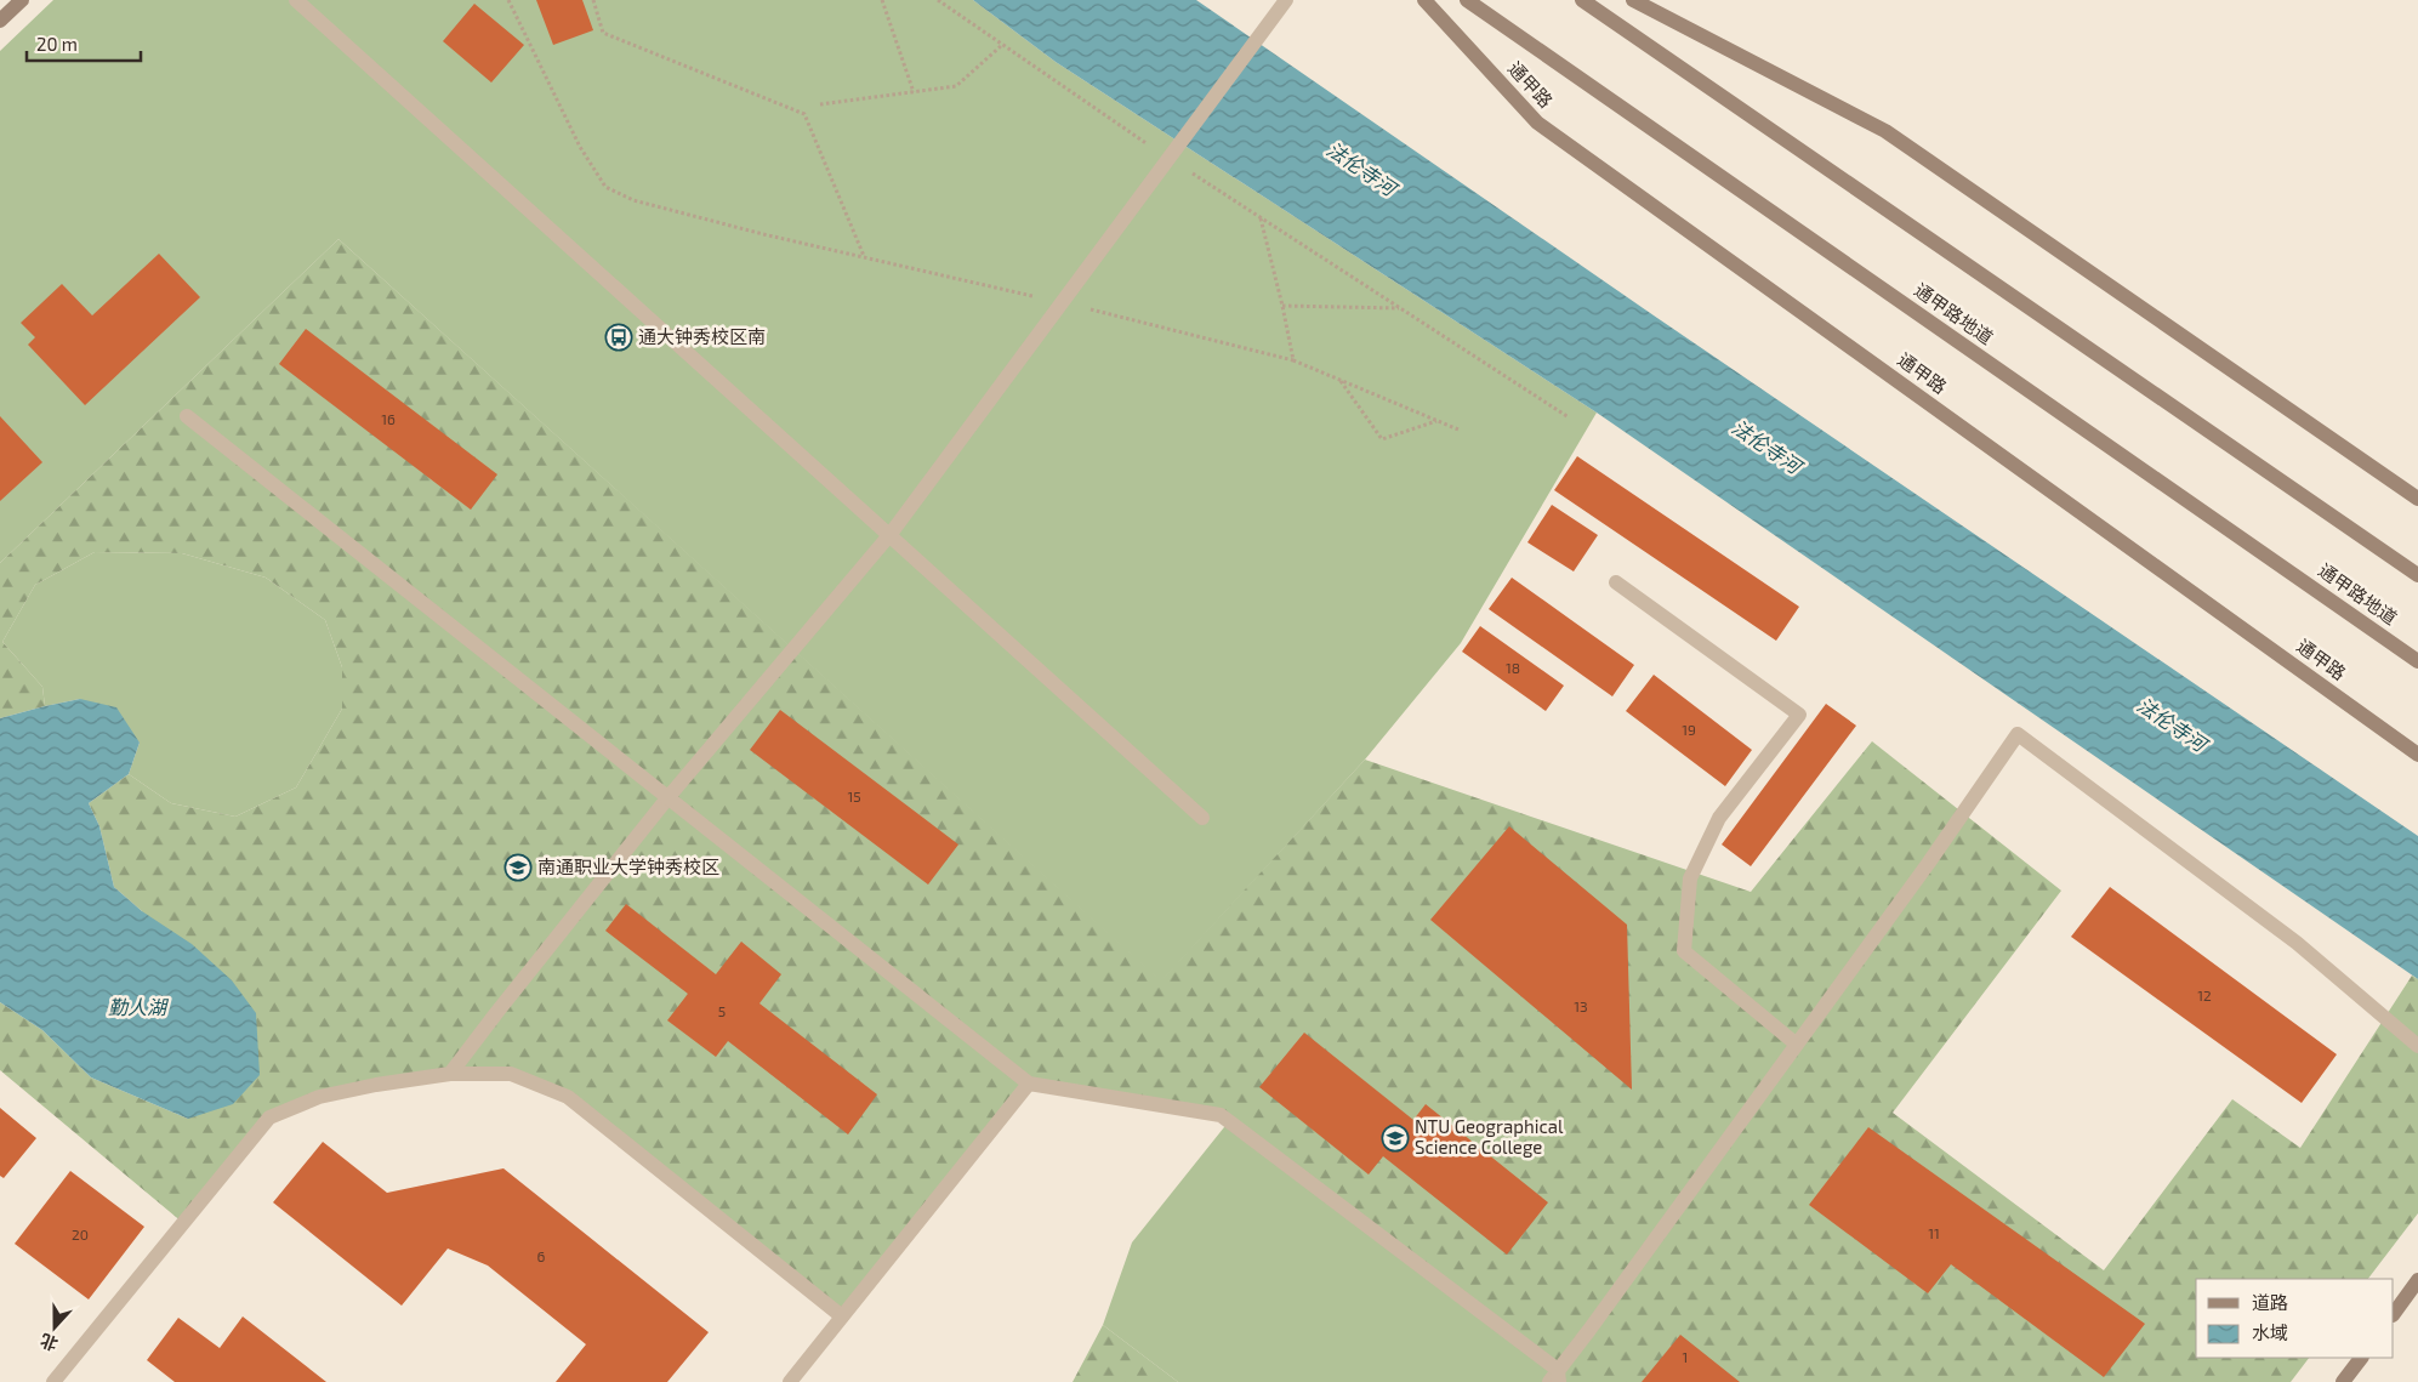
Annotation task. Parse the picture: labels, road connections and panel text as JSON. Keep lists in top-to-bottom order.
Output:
{
  "streets": {
    "main road": ["通甲路", "通甲路地道"]
  },
  "water": ["法伦寺河", "勤人湖"],
  "places": {
    "bus stop": ["通大钟秀校区南"],
    "school or university": ["南通职业大学钟秀校区", "NTU Geographical Science College"]
  },
  "house_numbers": [
    "16",
    "18",
    "19",
    "15",
    "12",
    "13",
    "5",
    "11",
    "20",
    "6",
    "1"
  ],
  "legend": ["道路", "水域"],
  "scale_bar": "20 m",
  "north": "bottom"
}
